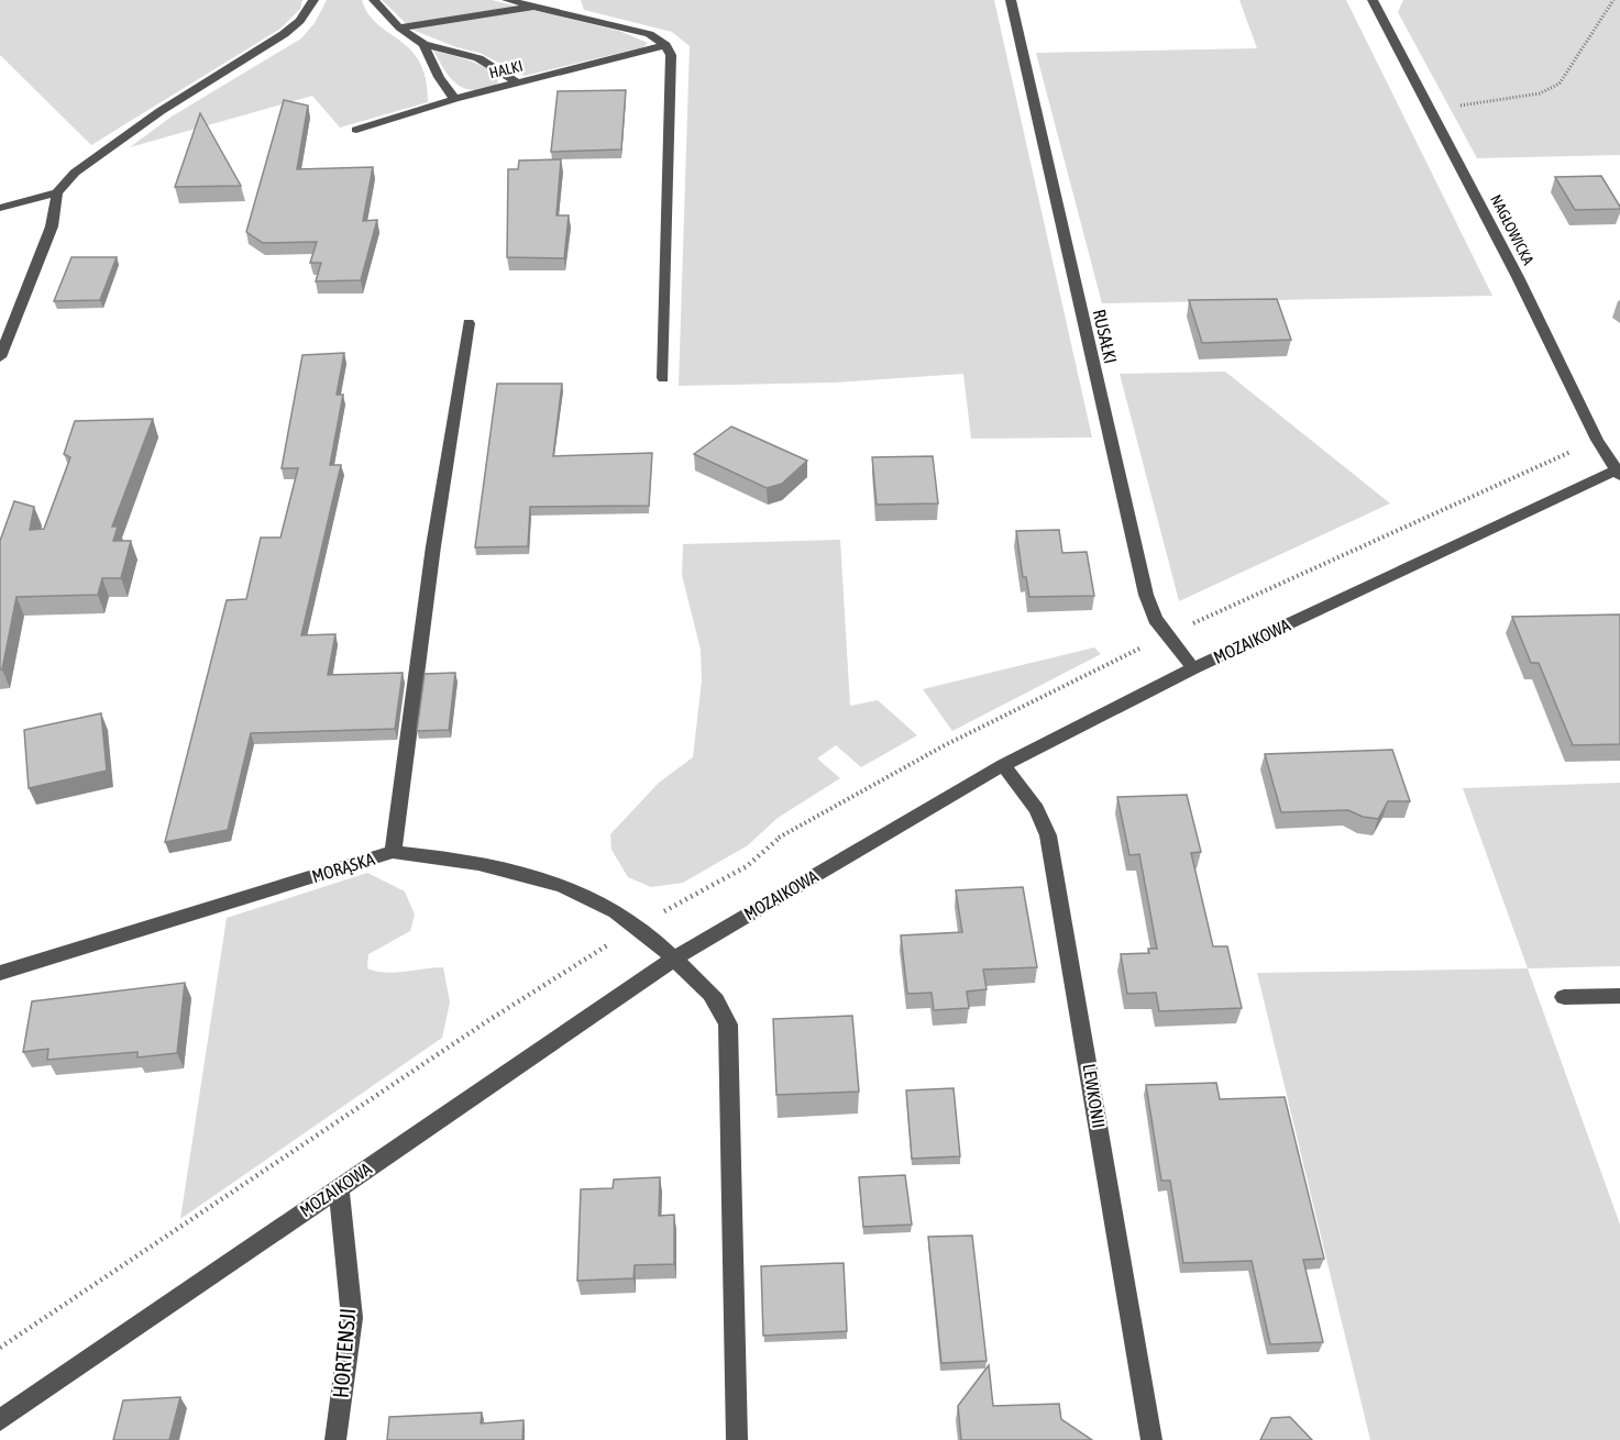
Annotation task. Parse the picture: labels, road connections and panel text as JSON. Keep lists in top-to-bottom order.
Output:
{
  "streets": {
    "street": [
      "HALKI",
      "NAGŁOWICKA",
      "RUSAŁKI",
      "MOZAIKOWA",
      "MORĄSKA",
      "LEWKONII",
      "HORTENSJI"
    ]
  },
  "crossings": [
    ["NAGŁOWICKA", "MOZAIKOWA"],
    ["RUSAŁKI", "MOZAIKOWA"],
    ["MOZAIKOWA", "MORĄSKA"],
    ["MOZAIKOWA", "LEWKONII"],
    ["MOZAIKOWA", "HORTENSJI"]
  ]
}
